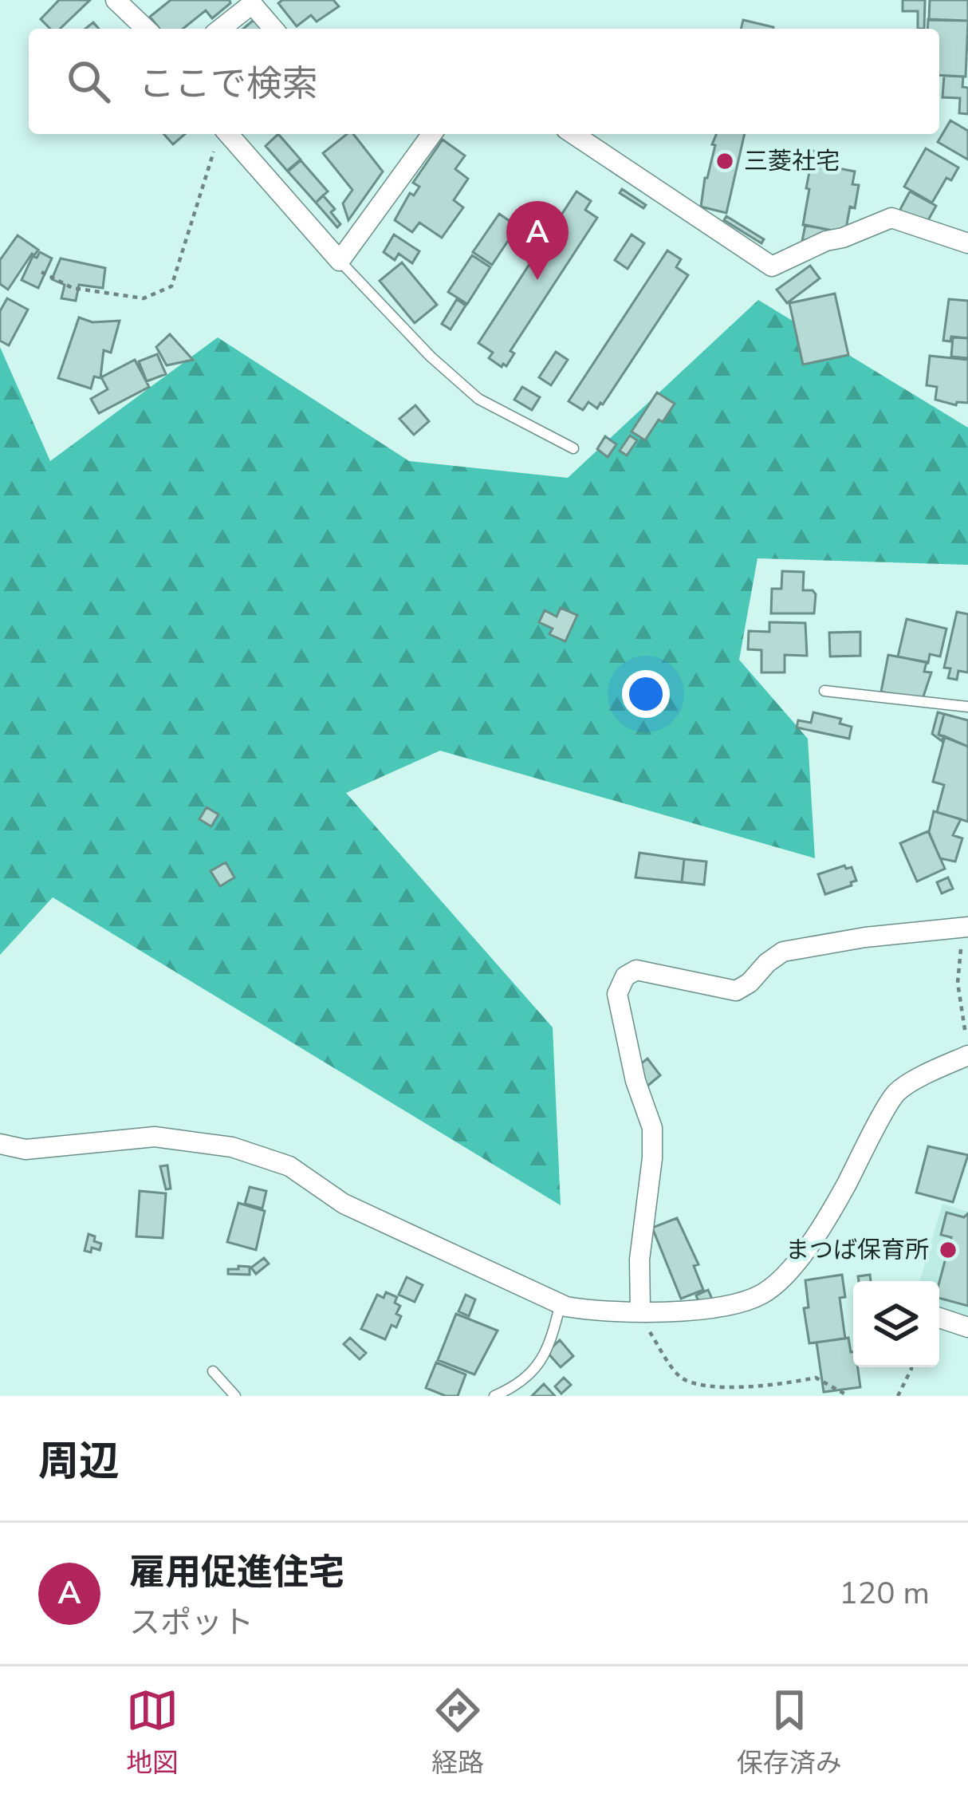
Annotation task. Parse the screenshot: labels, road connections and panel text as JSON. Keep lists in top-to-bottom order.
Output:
{
  "places": ["三菱社宅", "まつば保育所"],
  "page": {
    "search": "ここで検索",
    "pins": "A",
    "heading": "周辺",
    "list": [
      {
        "mark": "A",
        "name": "雇用促進住宅",
        "note": "スポット",
        "value": "120 m"
      }
    ],
    "nav": ["地図", "経路", "保存済み"]
  }
}
